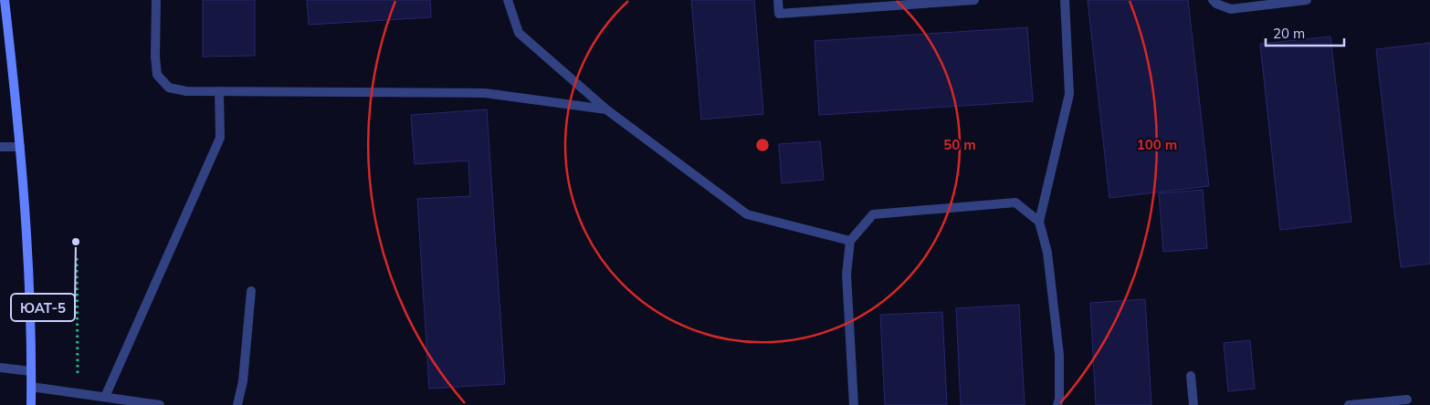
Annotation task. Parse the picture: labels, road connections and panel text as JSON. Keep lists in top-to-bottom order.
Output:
{
  "places": ["ЮАТ-5"],
  "scale_bar": "20 m",
  "rings": ["50 m", "100 m"]
}
